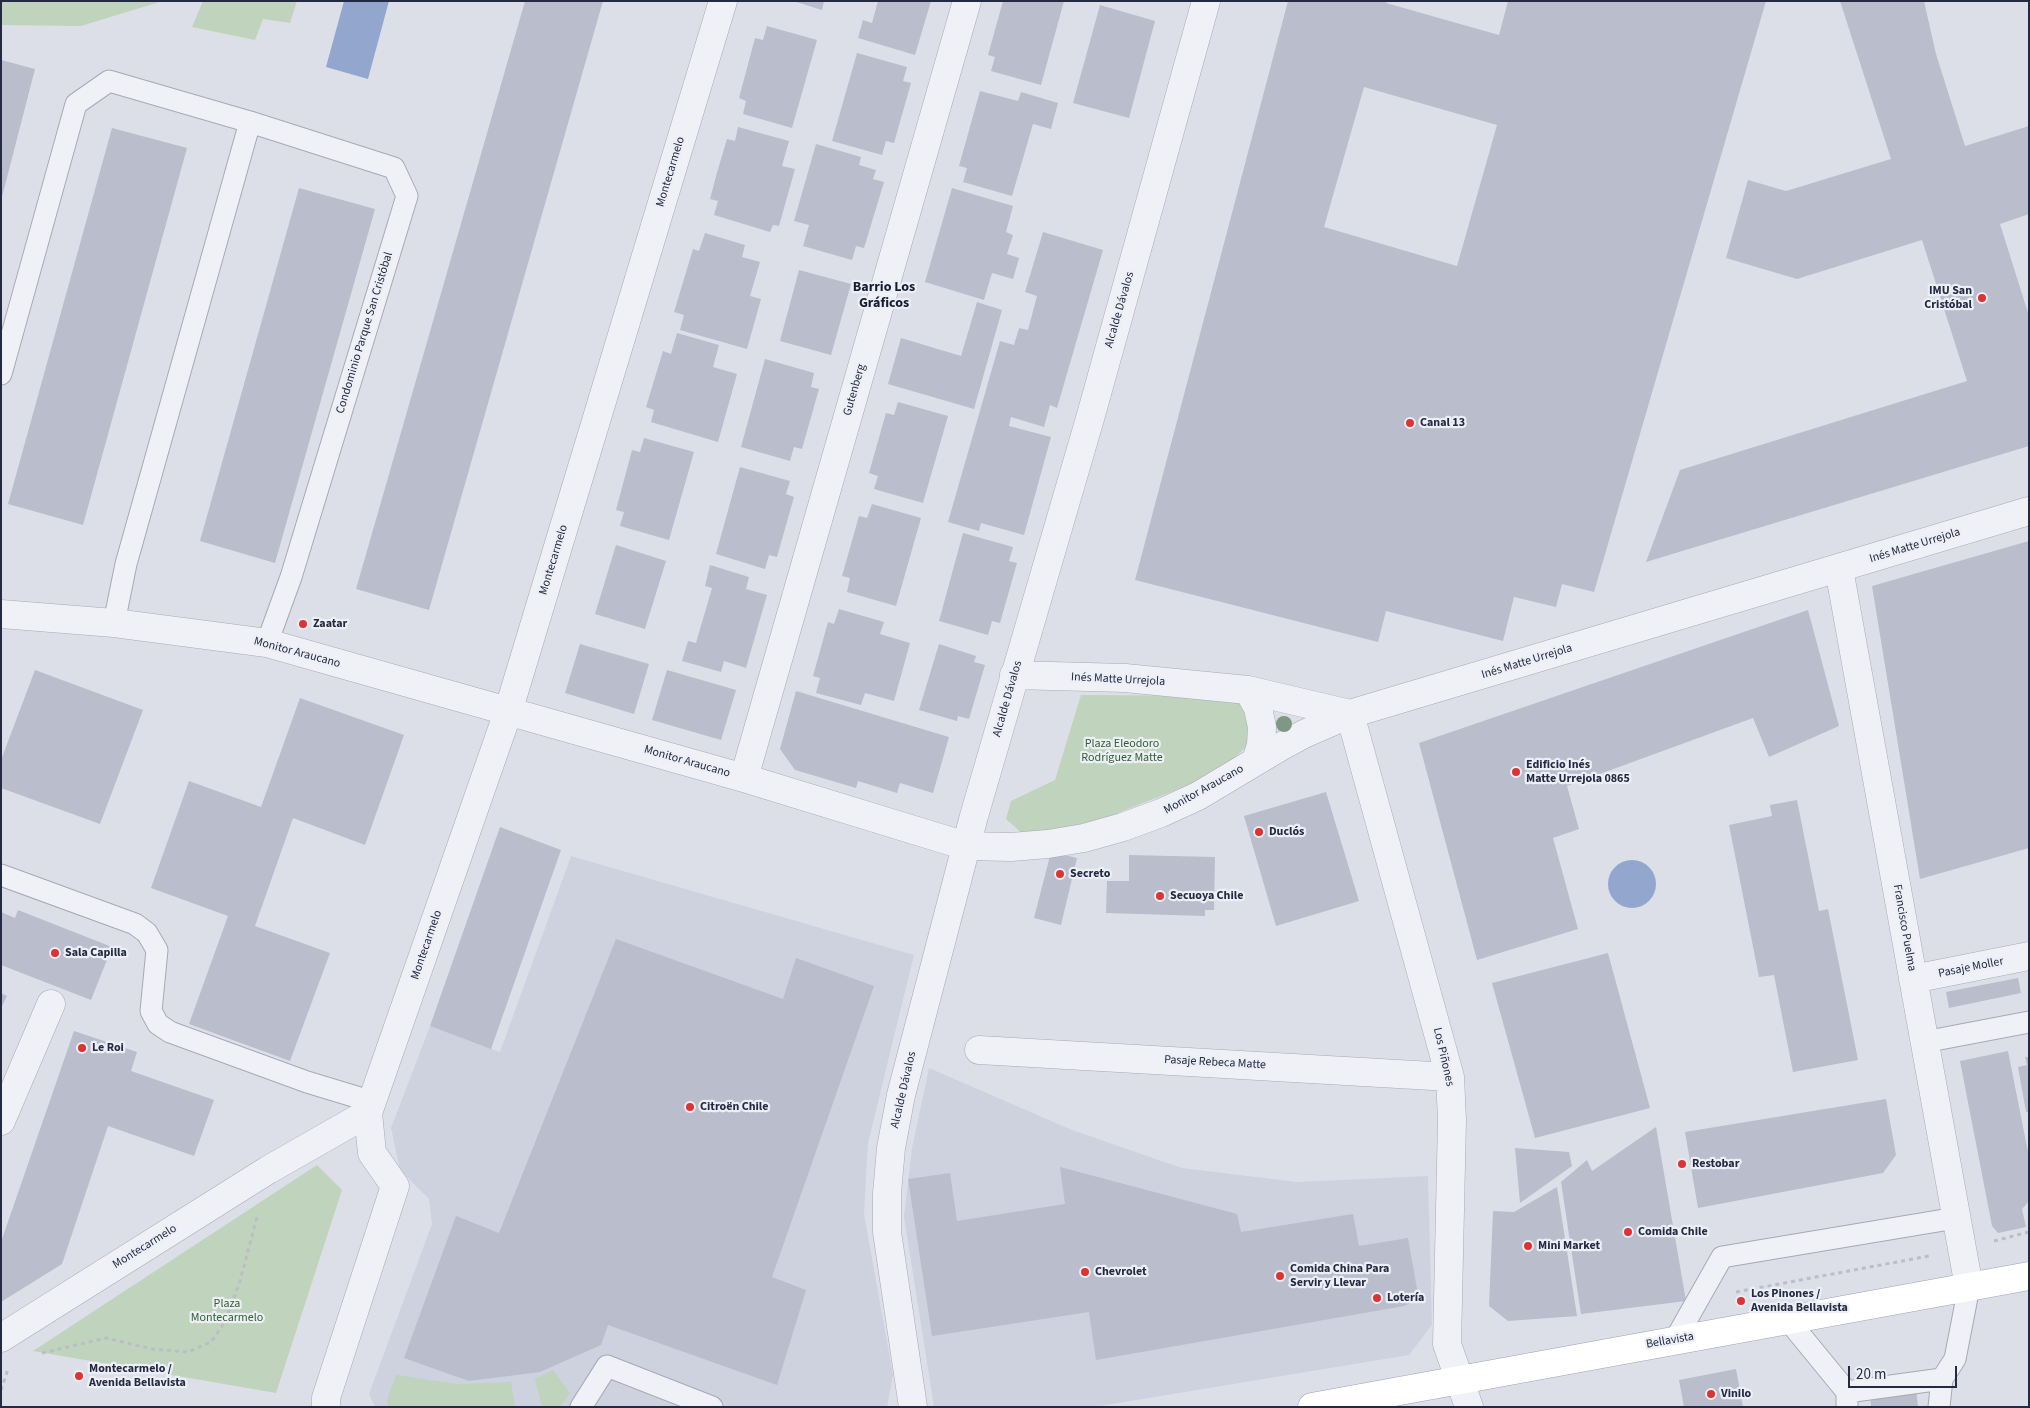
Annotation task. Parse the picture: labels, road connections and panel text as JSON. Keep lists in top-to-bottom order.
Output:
{
  "streets": {
    "main road": ["Bellavista"],
    "street": [
      "Montecarmelo",
      "Alcalde Dávalos",
      "Gutenberg",
      "Inés Matte Urrejola",
      "Monitor Araucano",
      "Francisco Puelma",
      "Pasaje Moller",
      "Los Piñones",
      "Pasaje Rebeca Matte"
    ],
    "lane": ["Condominio Parque San Cristóbal"]
  },
  "crossings": [
    ["Montecarmelo", "Monitor Araucano"],
    ["Alcalde Dávalos", "Inés Matte Urrejola"],
    ["Alcalde Dávalos", "Monitor Araucano"],
    ["Condominio Parque San Cristóbal", "Monitor Araucano"],
    ["Gutenberg", "Monitor Araucano"],
    ["Inés Matte Urrejola", "Monitor Araucano"],
    ["Inés Matte Urrejola", "Francisco Puelma"],
    ["Inés Matte Urrejola", "Los Piñones"],
    ["Monitor Araucano", "Los Piñones"],
    ["Francisco Puelma", "Pasaje Moller"],
    ["Francisco Puelma", "Bellavista"],
    ["Los Piñones", "Pasaje Rebeca Matte"],
    ["Los Piñones", "Bellavista"]
  ],
  "districts": ["Barrio Los Gráficos"],
  "parks": ["Plaza Eleodoro Rodríguez Matte", "Plaza Montecarmelo"],
  "places": [
    "IMU San Cristóbal",
    "Canal 13",
    "Zaatar",
    "Edificio Inés Matte Urrejola 0865",
    "Duclós",
    "Secreto",
    "Secuoya Chile",
    "Sala Capilla",
    "Le Roi",
    "Citroën Chile",
    "Restobar",
    "Comida Chile",
    "Mini Market",
    "Chevrolet",
    "Comida China Para Servir y Llevar",
    "Lotería",
    "Los Pinones / Avenida Bellavista",
    "Montecarmelo / Avenida Bellavista",
    "Vinilo"
  ],
  "scale_bar": "20 m"
}
